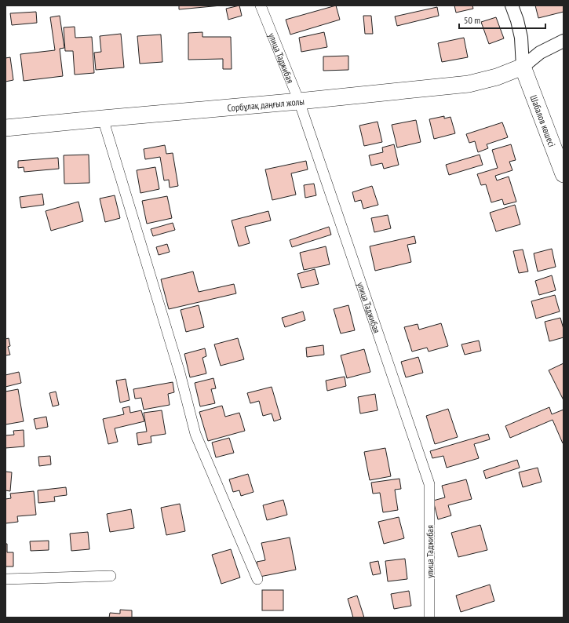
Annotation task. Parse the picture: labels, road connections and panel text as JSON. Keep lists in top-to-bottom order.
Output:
{
  "streets": {
    "main road": ["Сорбұлақ даңғыл жолы", "Шабалов көшесі"],
    "street": ["улица Таджибая"]
  },
  "crossings": [
    ["улица Таджибая", "Сорбұлақ даңғыл жолы"],
    ["Сорбұлақ даңғыл жолы", "Шабалов көшесі"]
  ],
  "scale_bar": "50 m"
}
